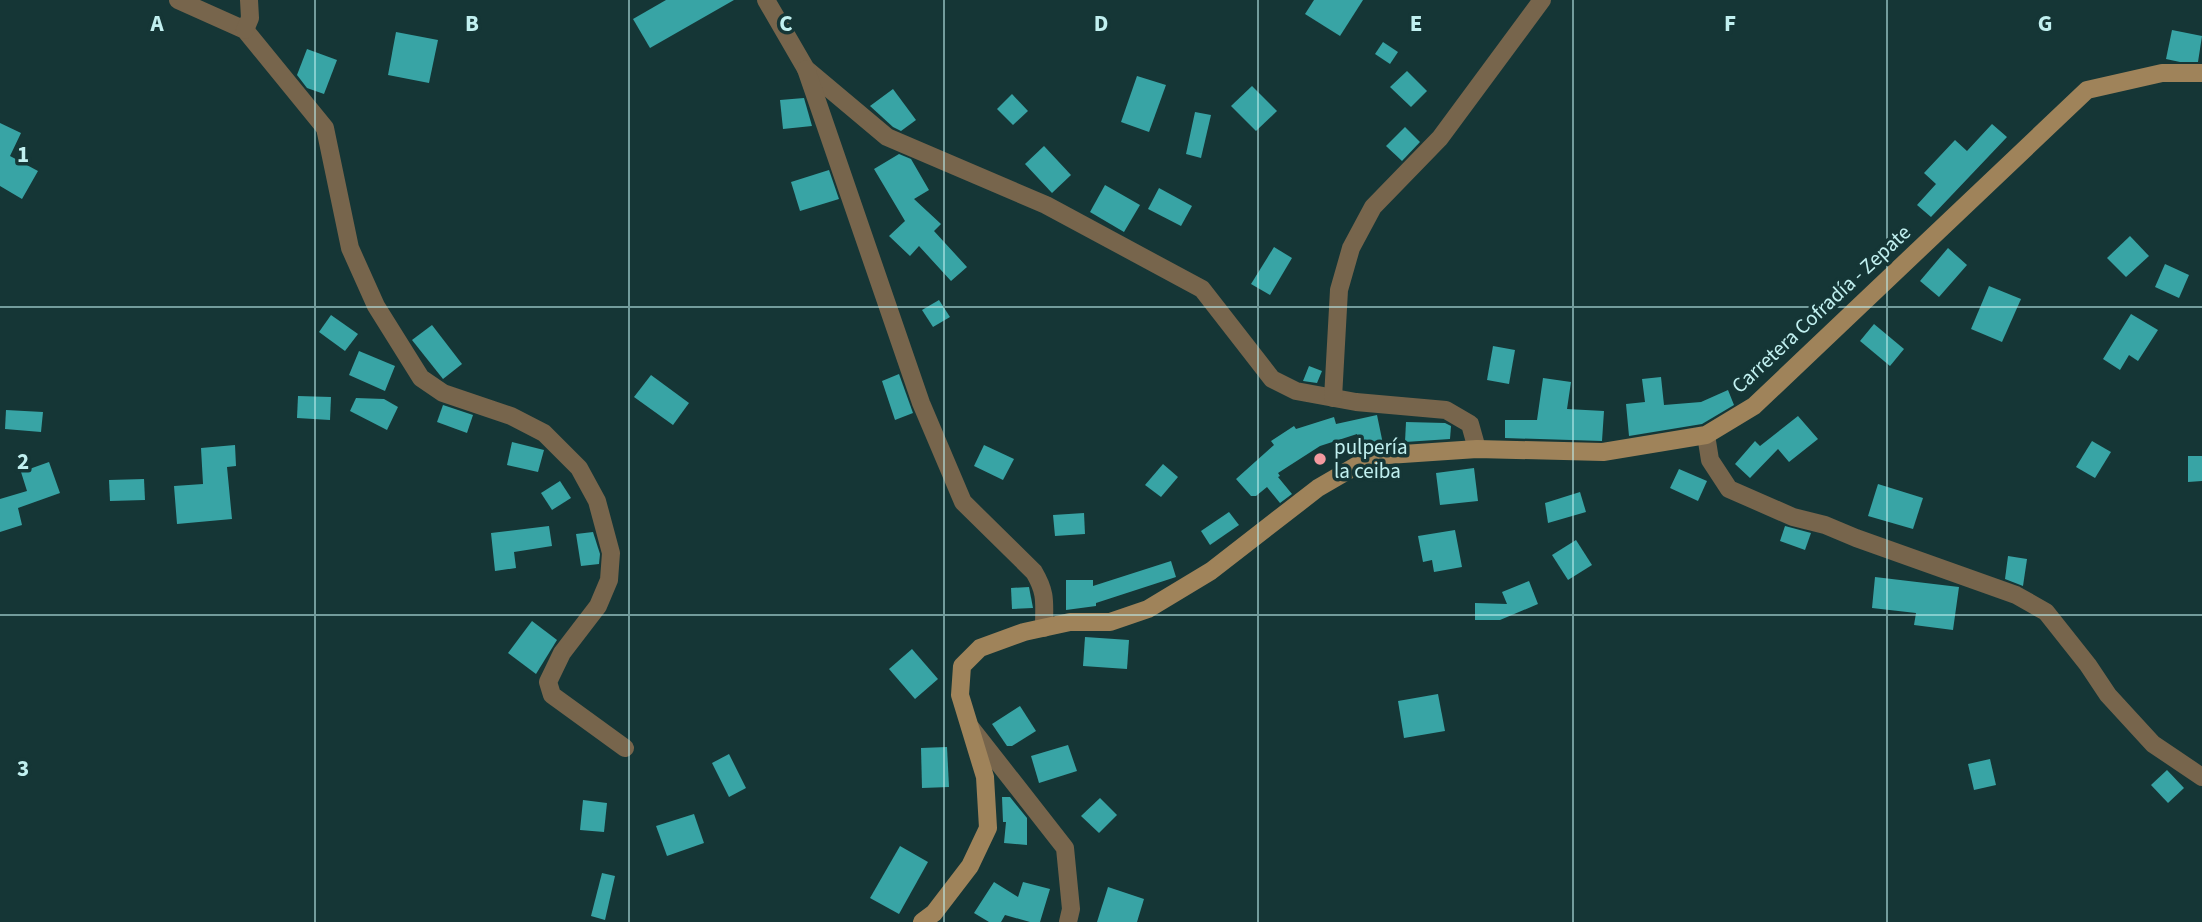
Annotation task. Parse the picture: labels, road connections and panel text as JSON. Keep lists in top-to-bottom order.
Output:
{
  "streets": {
    "street": ["Carretera Cofradía - Zepate"]
  },
  "places": ["pulpería la ceiba"],
  "grid": {
    "columns": [
      "A",
      "B",
      "C",
      "D",
      "E",
      "F",
      "G"
    ],
    "rows": ["1", "2", "3"]
  }
}
